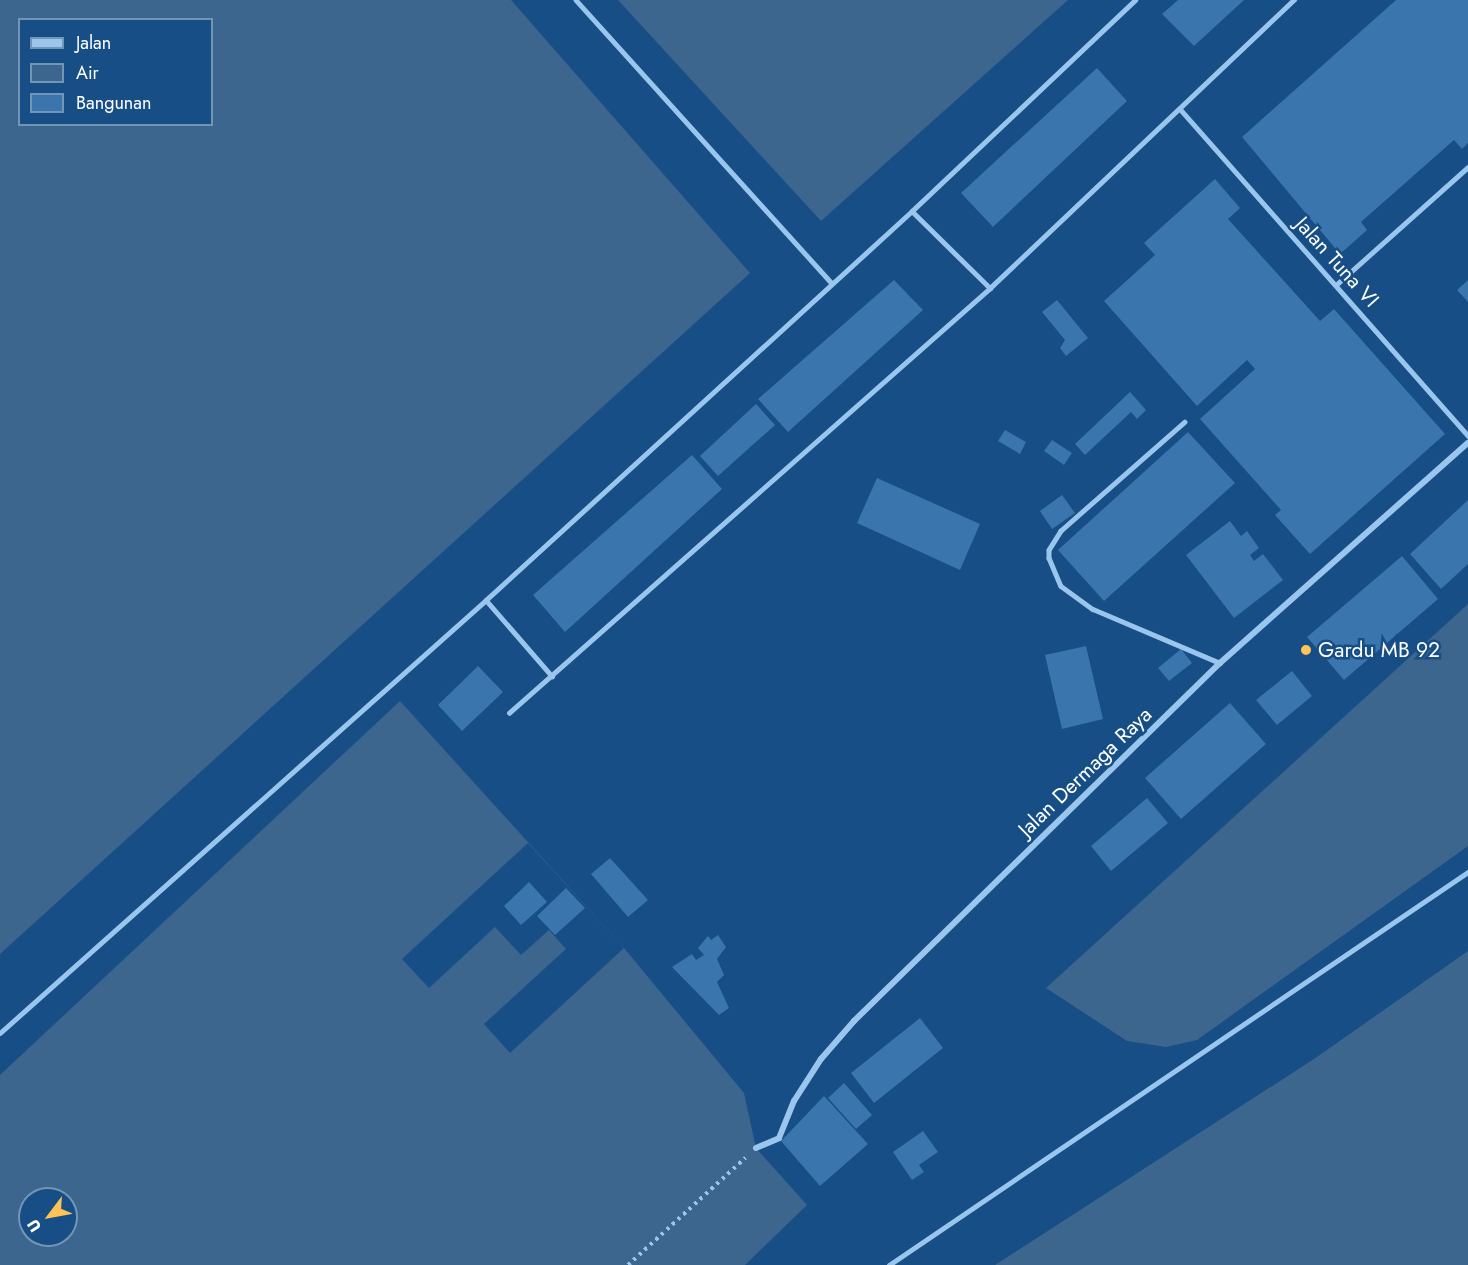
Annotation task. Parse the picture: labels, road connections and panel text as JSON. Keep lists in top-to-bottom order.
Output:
{
  "streets": {
    "street": ["Jalan Dermaga Raya"],
    "lane": ["Jalan Tuna VI"]
  },
  "places": ["Gardu MB 92"],
  "legend": ["Jalan", "Air", "Bangunan"],
  "north": "bottom left"
}
